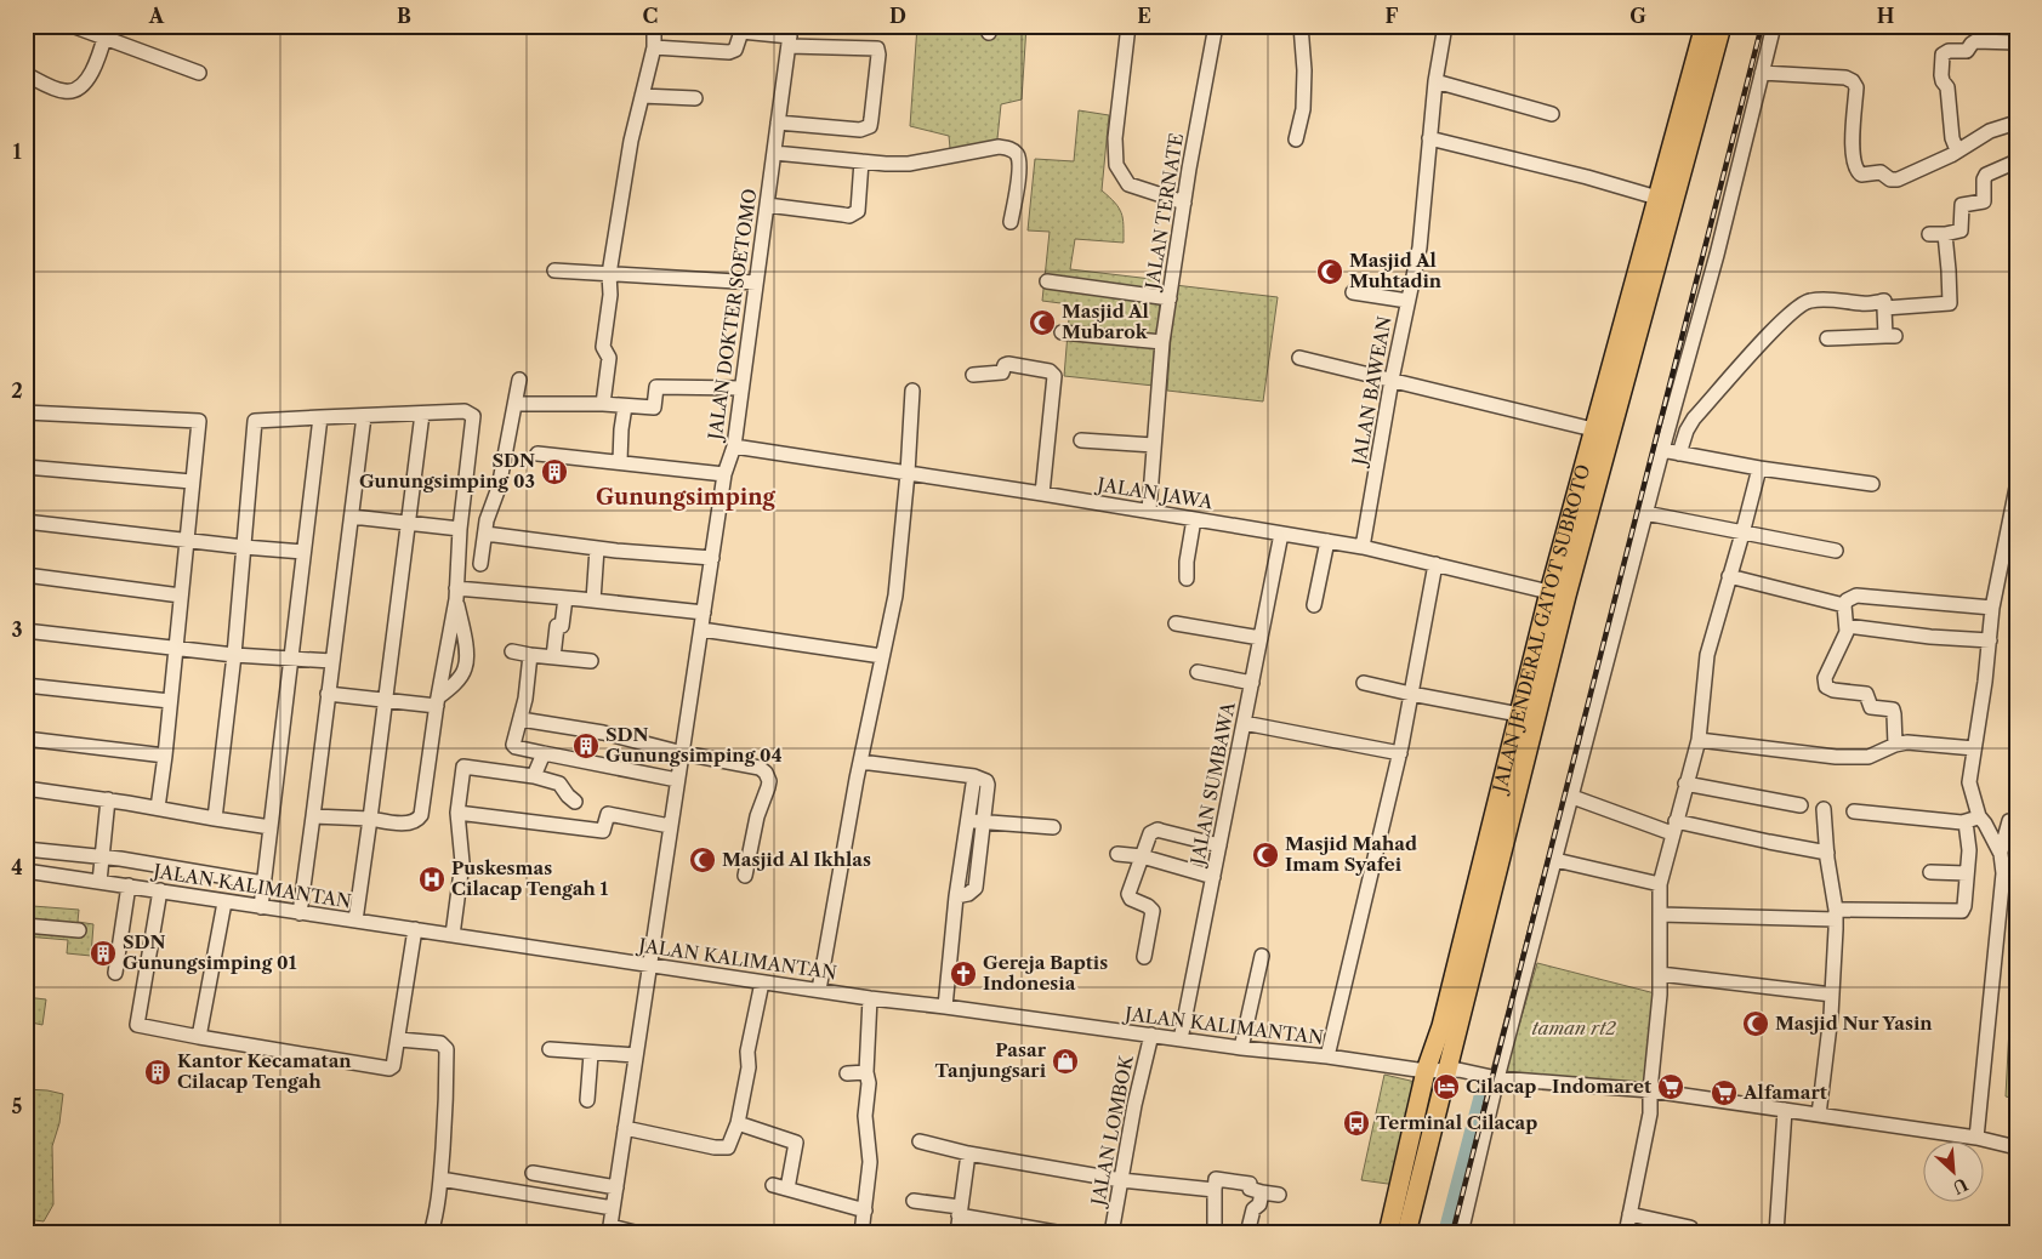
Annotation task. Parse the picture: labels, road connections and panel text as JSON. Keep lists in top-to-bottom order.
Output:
{
  "streets": {
    "main road": ["JALAN JENDERAL GATOT SUBROTO"],
    "street": [
      "JALAN TERNATE",
      "JALAN DOKTER SOETOMO",
      "JALAN BAWEAN",
      "JALAN JAWA",
      "JALAN SUMBAWA",
      "JALAN KALIMANTAN",
      "JALAN LOMBOK"
    ]
  },
  "crossings": [
    ["JALAN TERNATE", "JALAN JAWA"],
    ["JALAN DOKTER SOETOMO", "JALAN JAWA"],
    ["JALAN DOKTER SOETOMO", "JALAN KALIMANTAN"],
    ["JALAN BAWEAN", "JALAN JAWA"],
    ["JALAN JAWA", "JALAN JENDERAL GATOT SUBROTO"],
    ["JALAN JAWA", "JALAN SUMBAWA"],
    ["JALAN JENDERAL GATOT SUBROTO", "JALAN KALIMANTAN"],
    ["JALAN SUMBAWA", "JALAN KALIMANTAN"],
    ["JALAN KALIMANTAN", "JALAN LOMBOK"]
  ],
  "districts": ["Gunungsimping"],
  "parks": ["taman rt2"],
  "places": {
    "mosque": [
      "Masjid Al Muhtadin",
      "Masjid Al Mubarok",
      "Masjid Mahad Imam Syafei",
      "Masjid Al Ikhlas",
      "Masjid Nur Yasin"
    ],
    "building": [
      "SDN Gunungsimping 03",
      "SDN Gunungsimping 04",
      "SDN Gunungsimping 01",
      "Kantor Kecamatan Cilacap Tengah"
    ],
    "hospital": ["Puskesmas Cilacap Tengah 1"],
    "church": ["Gereja Baptis Indonesia"],
    "shop": ["Pasar Tanjungsari"],
    "hotel": ["Cilacap"],
    "supermarket": ["Indomaret", "Alfamart"],
    "bus stop": ["Terminal Cilacap"]
  },
  "north": "bottom right",
  "grid": {
    "columns": [
      "A",
      "B",
      "C",
      "D",
      "E",
      "F",
      "G",
      "H"
    ],
    "rows": [
      "1",
      "2",
      "3",
      "4",
      "5"
    ]
  }
}
